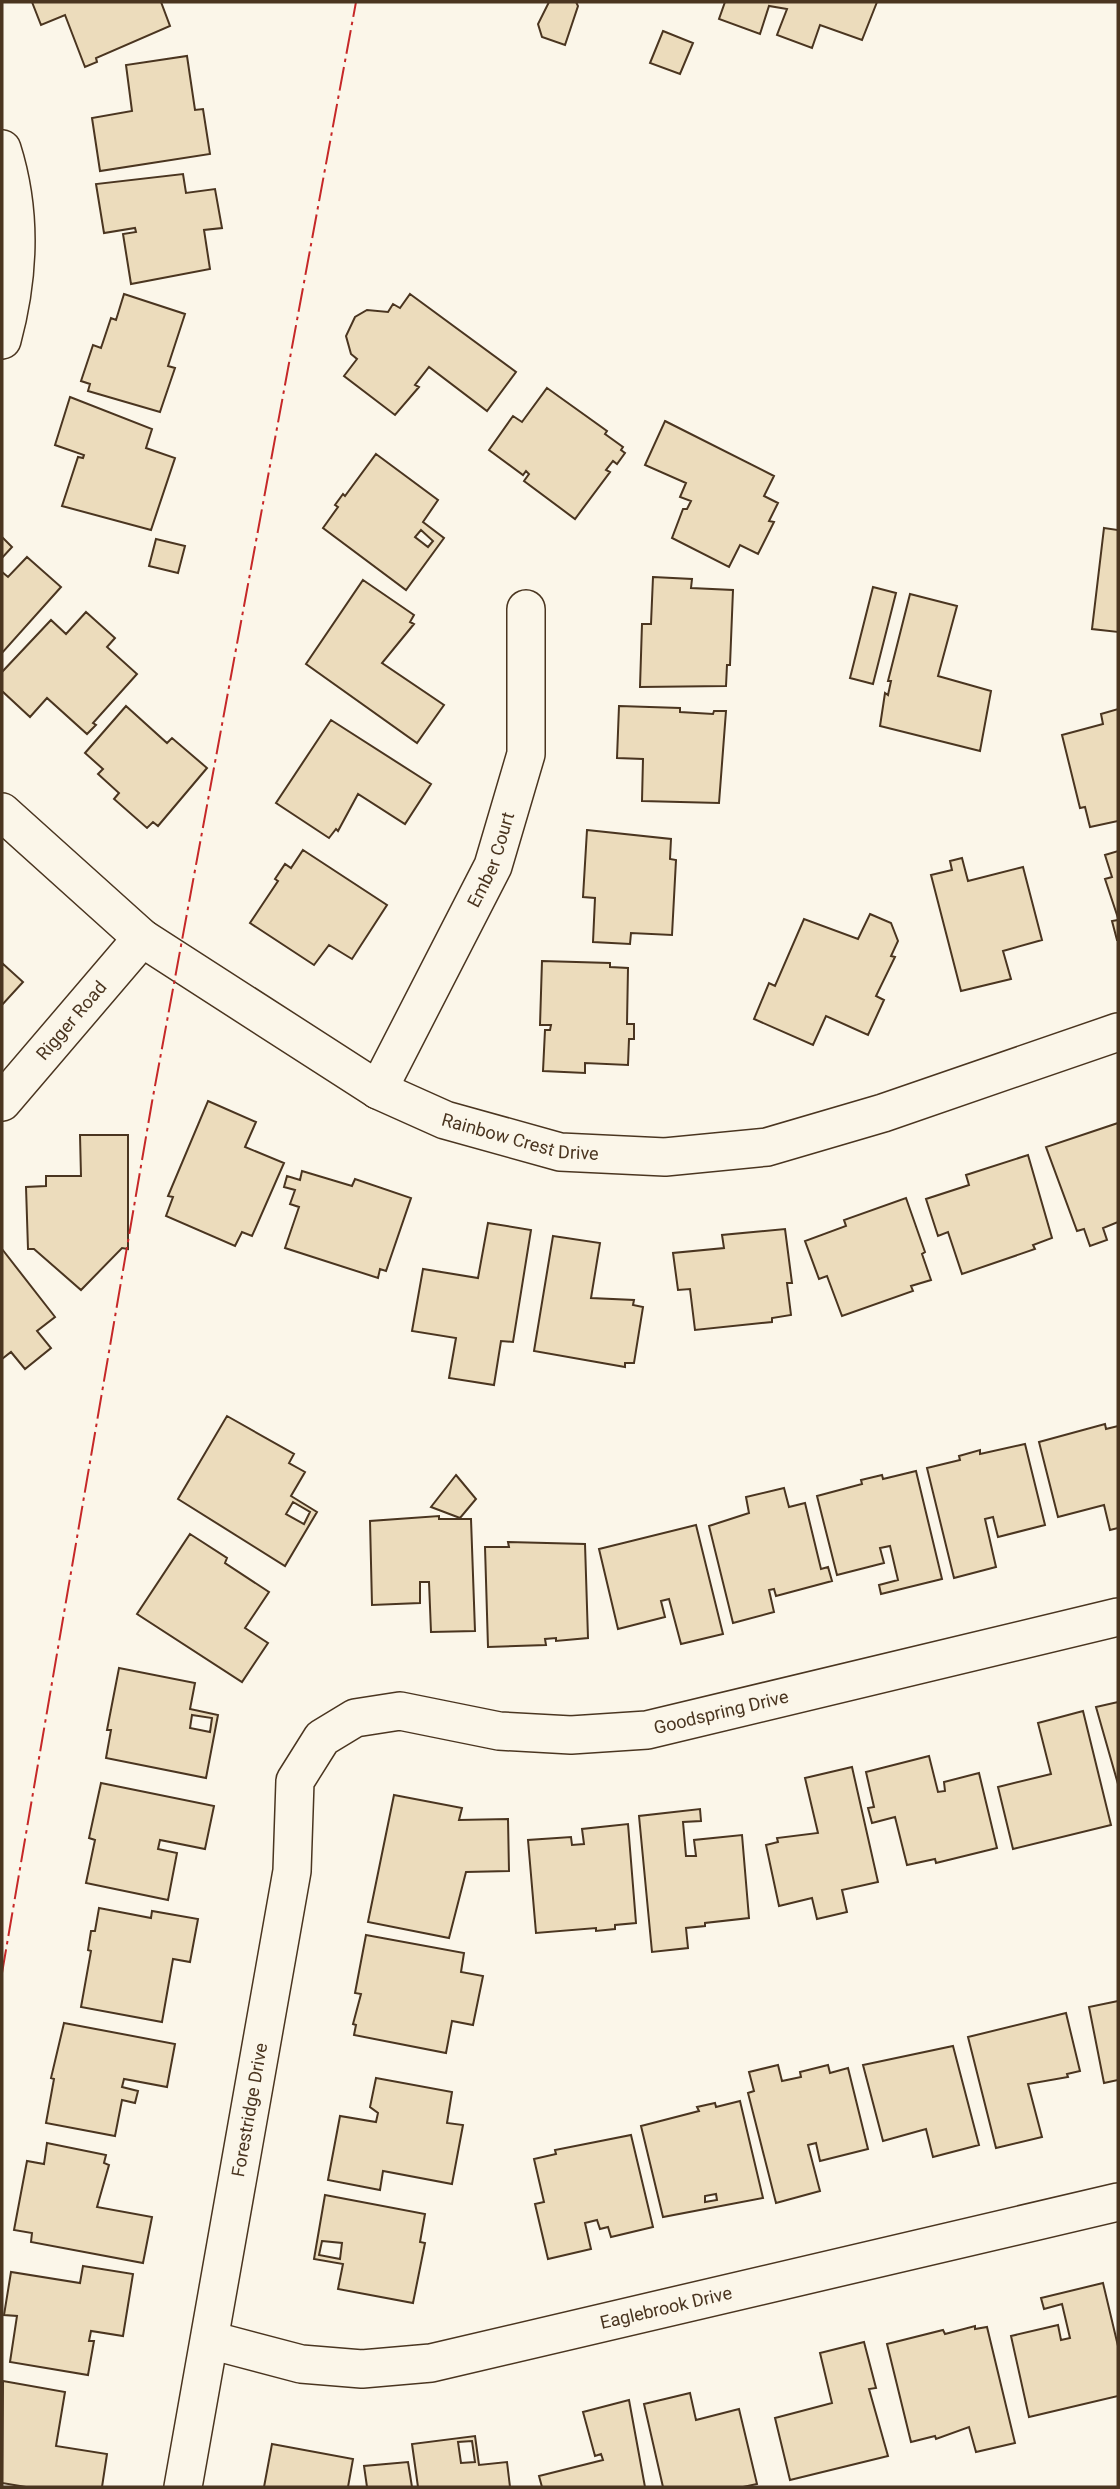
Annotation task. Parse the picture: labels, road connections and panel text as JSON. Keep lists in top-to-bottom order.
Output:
{
  "streets": {
    "street": [
      "Ember Court",
      "Rigger Road",
      "Rainbow Crest Drive",
      "Goodspring Drive",
      "Forestridge Drive",
      "Eaglebrook Drive"
    ]
  },
  "crossings": [
    ["Ember Court", "Rainbow Crest Drive"],
    ["Rigger Road", "Rainbow Crest Drive"],
    ["Goodspring Drive", "Forestridge Drive"],
    ["Forestridge Drive", "Eaglebrook Drive"]
  ]
}
